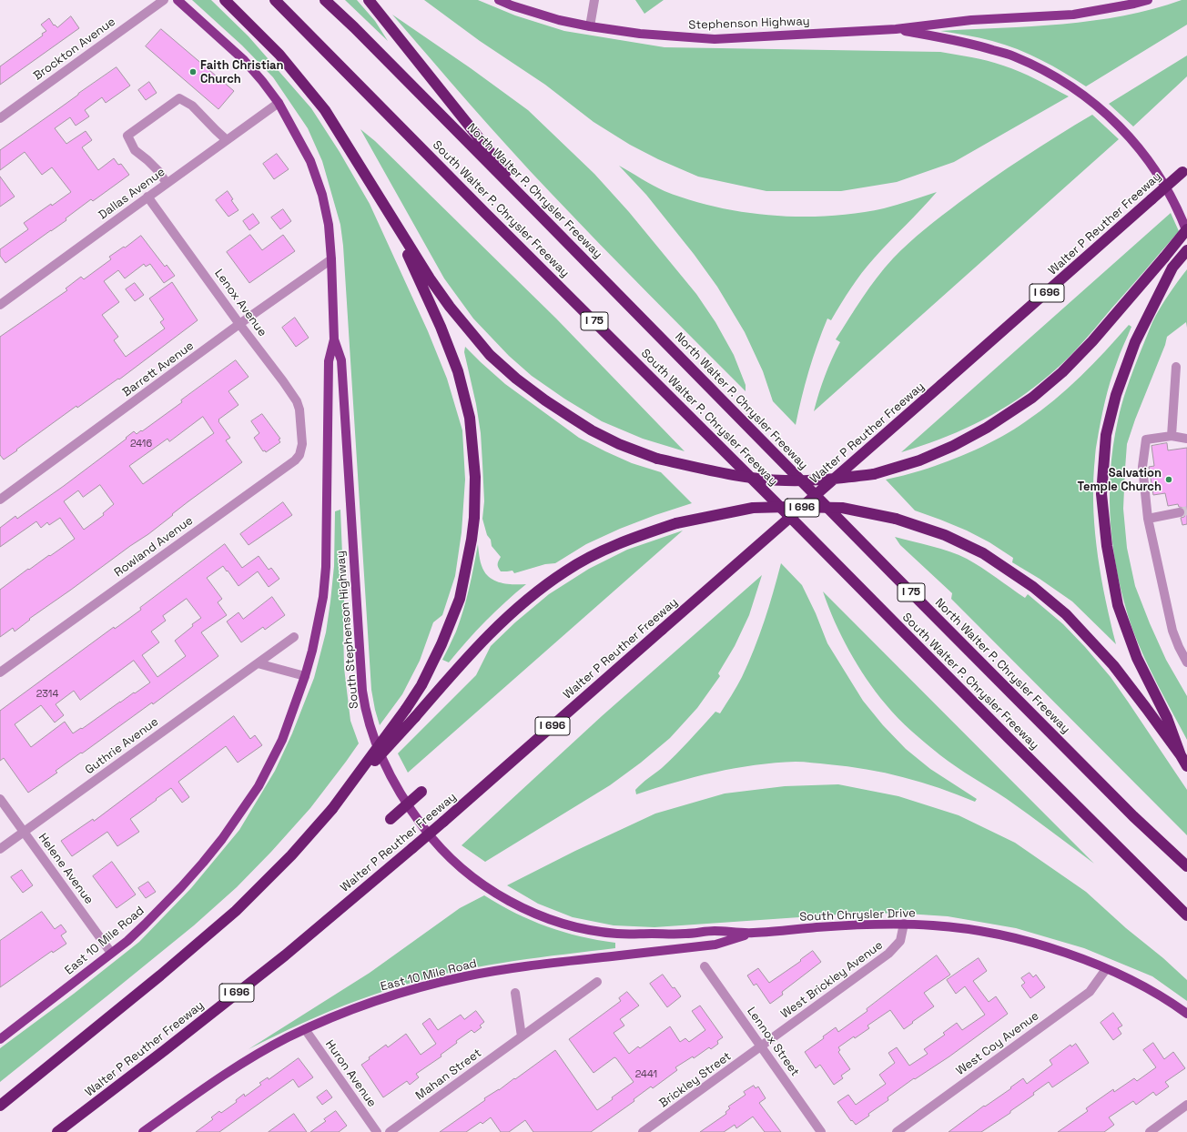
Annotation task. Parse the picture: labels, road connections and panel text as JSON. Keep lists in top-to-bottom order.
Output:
{
  "streets": {
    "highway": [
      "North Walter P. Chrysler Freeway",
      "South Walter P. Chrysler Freeway",
      "Walter P Reuther Freeway",
      "I 696",
      "I 75"
    ],
    "main road": [
      "Stephenson Highway",
      "South Stephenson Highway",
      "South Chrysler Drive",
      "East 10 Mile Road"
    ],
    "street": [
      "Brockton Avenue",
      "Dallas Avenue",
      "Lenox Avenue",
      "Barrett Avenue",
      "Rowland Avenue",
      "Guthrie Avenue",
      "Helene Avenue",
      "West Brickley Avenue",
      "Lennox Street",
      "West Coy Avenue",
      "Huron Avenue",
      "Mahan Street",
      "Brickley Street"
    ]
  },
  "crossings": [
    ["Dallas Avenue", "Lenox Avenue"],
    ["Dallas Avenue", "South Stephenson Highway"],
    ["Lenox Avenue", "Barrett Avenue"],
    ["Lenox Avenue", "Rowland Avenue"],
    ["Barrett Avenue", "South Stephenson Highway"],
    ["South Stephenson Highway", "South Chrysler Drive"],
    ["South Stephenson Highway", "East 10 Mile Road"],
    ["Guthrie Avenue", "Helene Avenue"],
    ["Helene Avenue", "East 10 Mile Road"],
    ["South Chrysler Drive", "East 10 Mile Road"],
    ["South Chrysler Drive", "West Brickley Avenue"],
    ["South Chrysler Drive", "West Coy Avenue"],
    ["East 10 Mile Road", "Huron Avenue"],
    ["West Brickley Avenue", "Lennox Street"],
    ["West Brickley Avenue", "Brickley Street"],
    ["Lennox Street", "Brickley Street"]
  ],
  "places": ["Faith Christian Church", "Salvation Temple Church"],
  "house_numbers": ["2416", "2314", "2441"]
}
